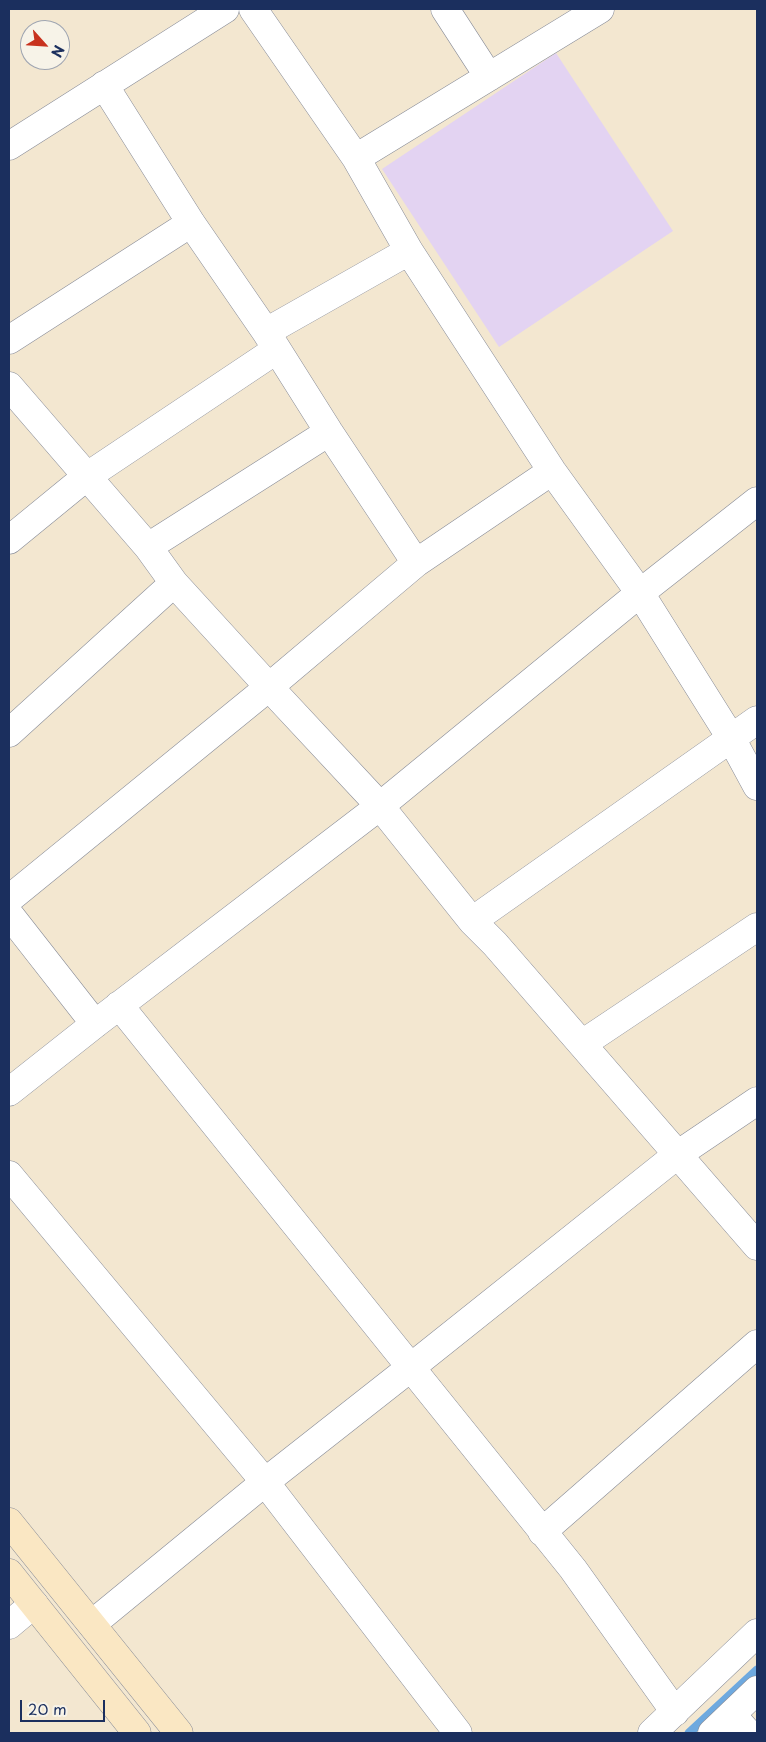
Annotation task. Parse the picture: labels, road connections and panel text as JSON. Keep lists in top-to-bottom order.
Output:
{
  "scale_bar": "20 m",
  "north": "bottom right"
}
